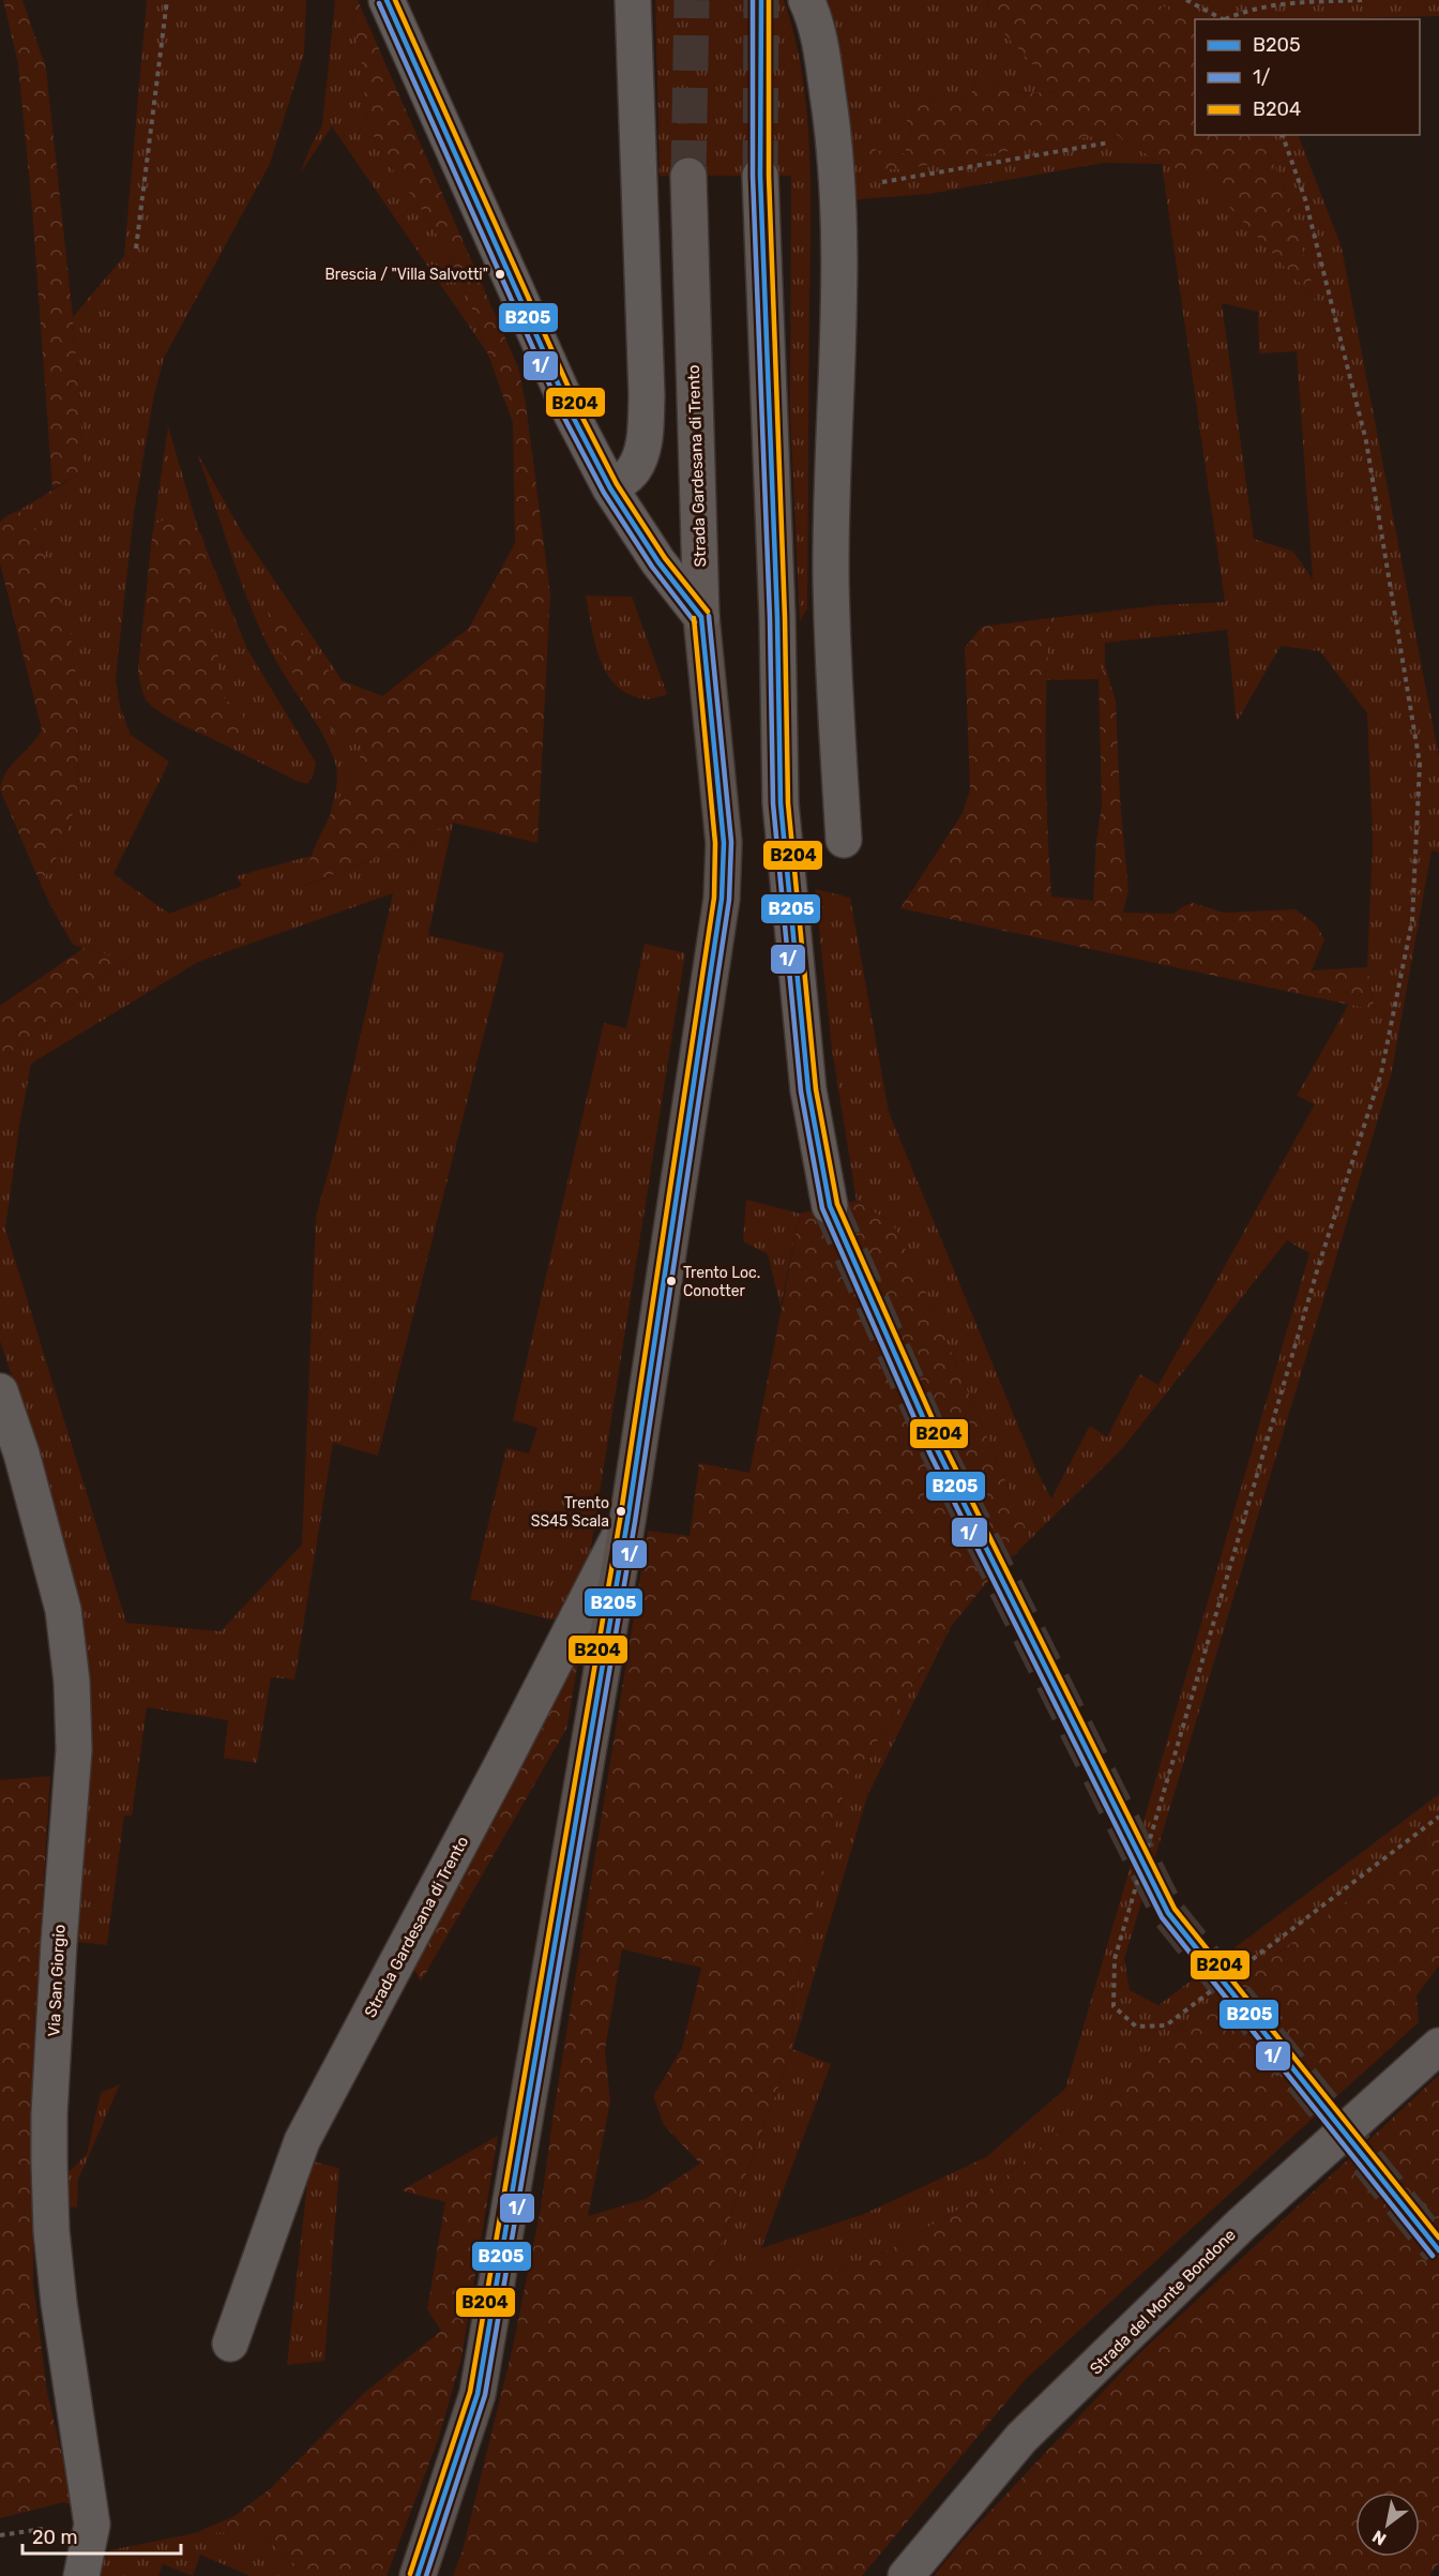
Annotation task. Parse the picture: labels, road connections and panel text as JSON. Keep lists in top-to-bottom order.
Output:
{
  "streets": {
    "highway": ["Strada Gardesana di Trento"],
    "street": ["Via San Giorgio", "Strada del Monte Bondone"]
  },
  "places": ["Brescia / \"Villa Salvotti\"", "Trento Loc. Conotter", "Trento SS45 Scala"],
  "lines": ["transit line B205", "transit line 1/", "transit line B204"],
  "legend": ["B205", "1/", "B204"],
  "scale_bar": "20 m",
  "north": "bottom left"
}
